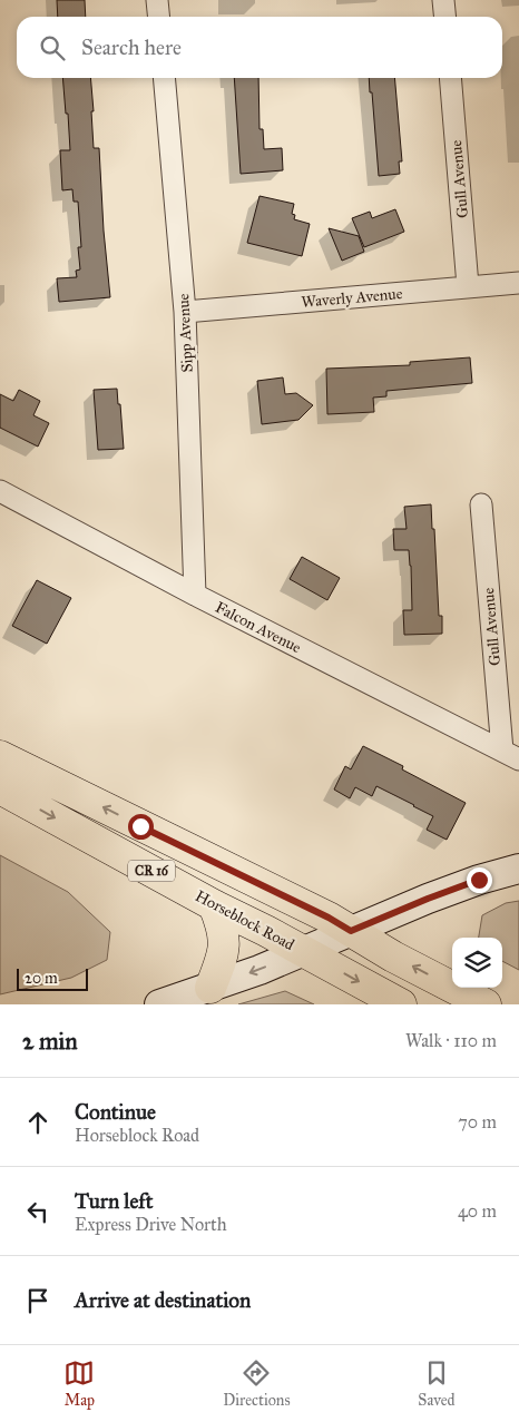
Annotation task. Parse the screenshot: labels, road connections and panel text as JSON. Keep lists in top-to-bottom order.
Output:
{
  "streets": {
    "main road": ["CR 16", "Horseblock Road"],
    "street": [
      "Gull Avenue",
      "Waverly Avenue",
      "Sipp Avenue",
      "Falcon Avenue"
    ]
  },
  "crossings": [
    ["Gull Avenue", "Waverly Avenue"],
    ["Gull Avenue", "Falcon Avenue"],
    ["Waverly Avenue", "Sipp Avenue"],
    ["Sipp Avenue", "Falcon Avenue"]
  ],
  "scale_bar": "20 m",
  "page": {
    "search": "Search here",
    "scale": "20 m",
    "heading": ["2 min", "Walk · 110 m"],
    "list": [
      ["Continue", "Horseblock Road", "70 m"],
      ["Turn left", "Express Drive North", "40 m"],
      "Arrive at destination"
    ],
    "nav": ["Map", "Directions", "Saved"]
  }
}
